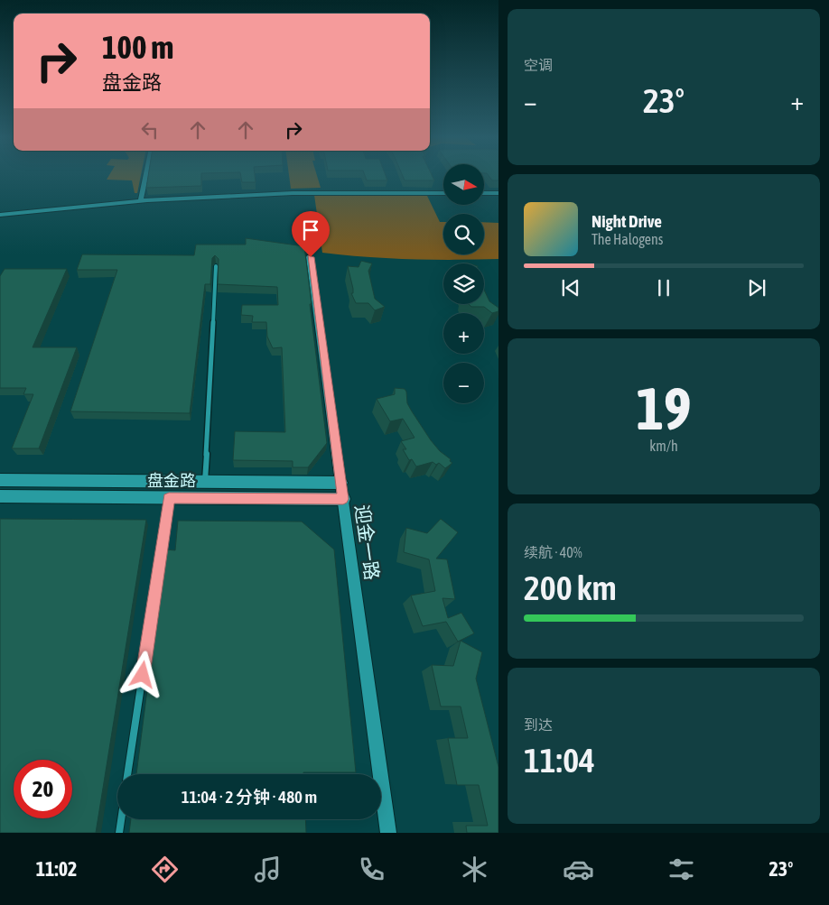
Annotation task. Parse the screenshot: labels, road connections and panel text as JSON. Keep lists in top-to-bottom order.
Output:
{
  "streets": {
    "street": ["盘金路", "迎金一路"]
  },
  "crossings": [
    ["盘金路", "迎金一路"]
  ],
  "north": "right",
  "page": {
    "tile": [
      "空调",
      ["19", "km/h"],
      ["续航 · 40%", "200 km"],
      ["到达", "11:04"]
    ],
    "turn": ["100 m", "盘金路"],
    "heat": ["−", "23°", "+"],
    "map_buttons": ["+", "−"],
    "song": ["Night Drive", "The Halogens"],
    "limit": "20",
    "trip": "11:04 · 2 分钟 · 480 m",
    "tabs": ["11:02", "23°"]
  }
}
